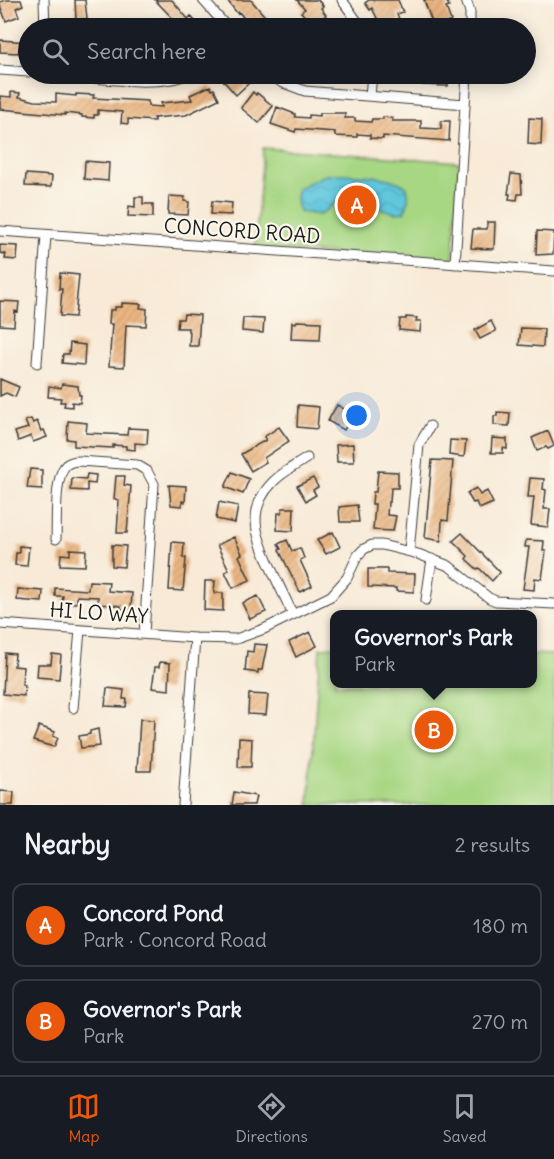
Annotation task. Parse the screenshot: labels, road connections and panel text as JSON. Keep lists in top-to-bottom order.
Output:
{
  "streets": {
    "street": ["CONCORD ROAD", "HI LO WAY"]
  },
  "page": {
    "search": "Search here",
    "pins": ["A", "B"],
    "popup": ["Governor's Park", "Park"],
    "heading": ["Nearby", "2 results"],
    "list": [
      {
        "mark": "A",
        "name": "Concord Pond",
        "note": "Park · Concord Road",
        "value": "180 m"
      },
      {
        "mark": "B",
        "name": "Governor's Park",
        "note": "Park",
        "value": "270 m"
      }
    ],
    "nav": ["Map", "Directions", "Saved"]
  }
}
